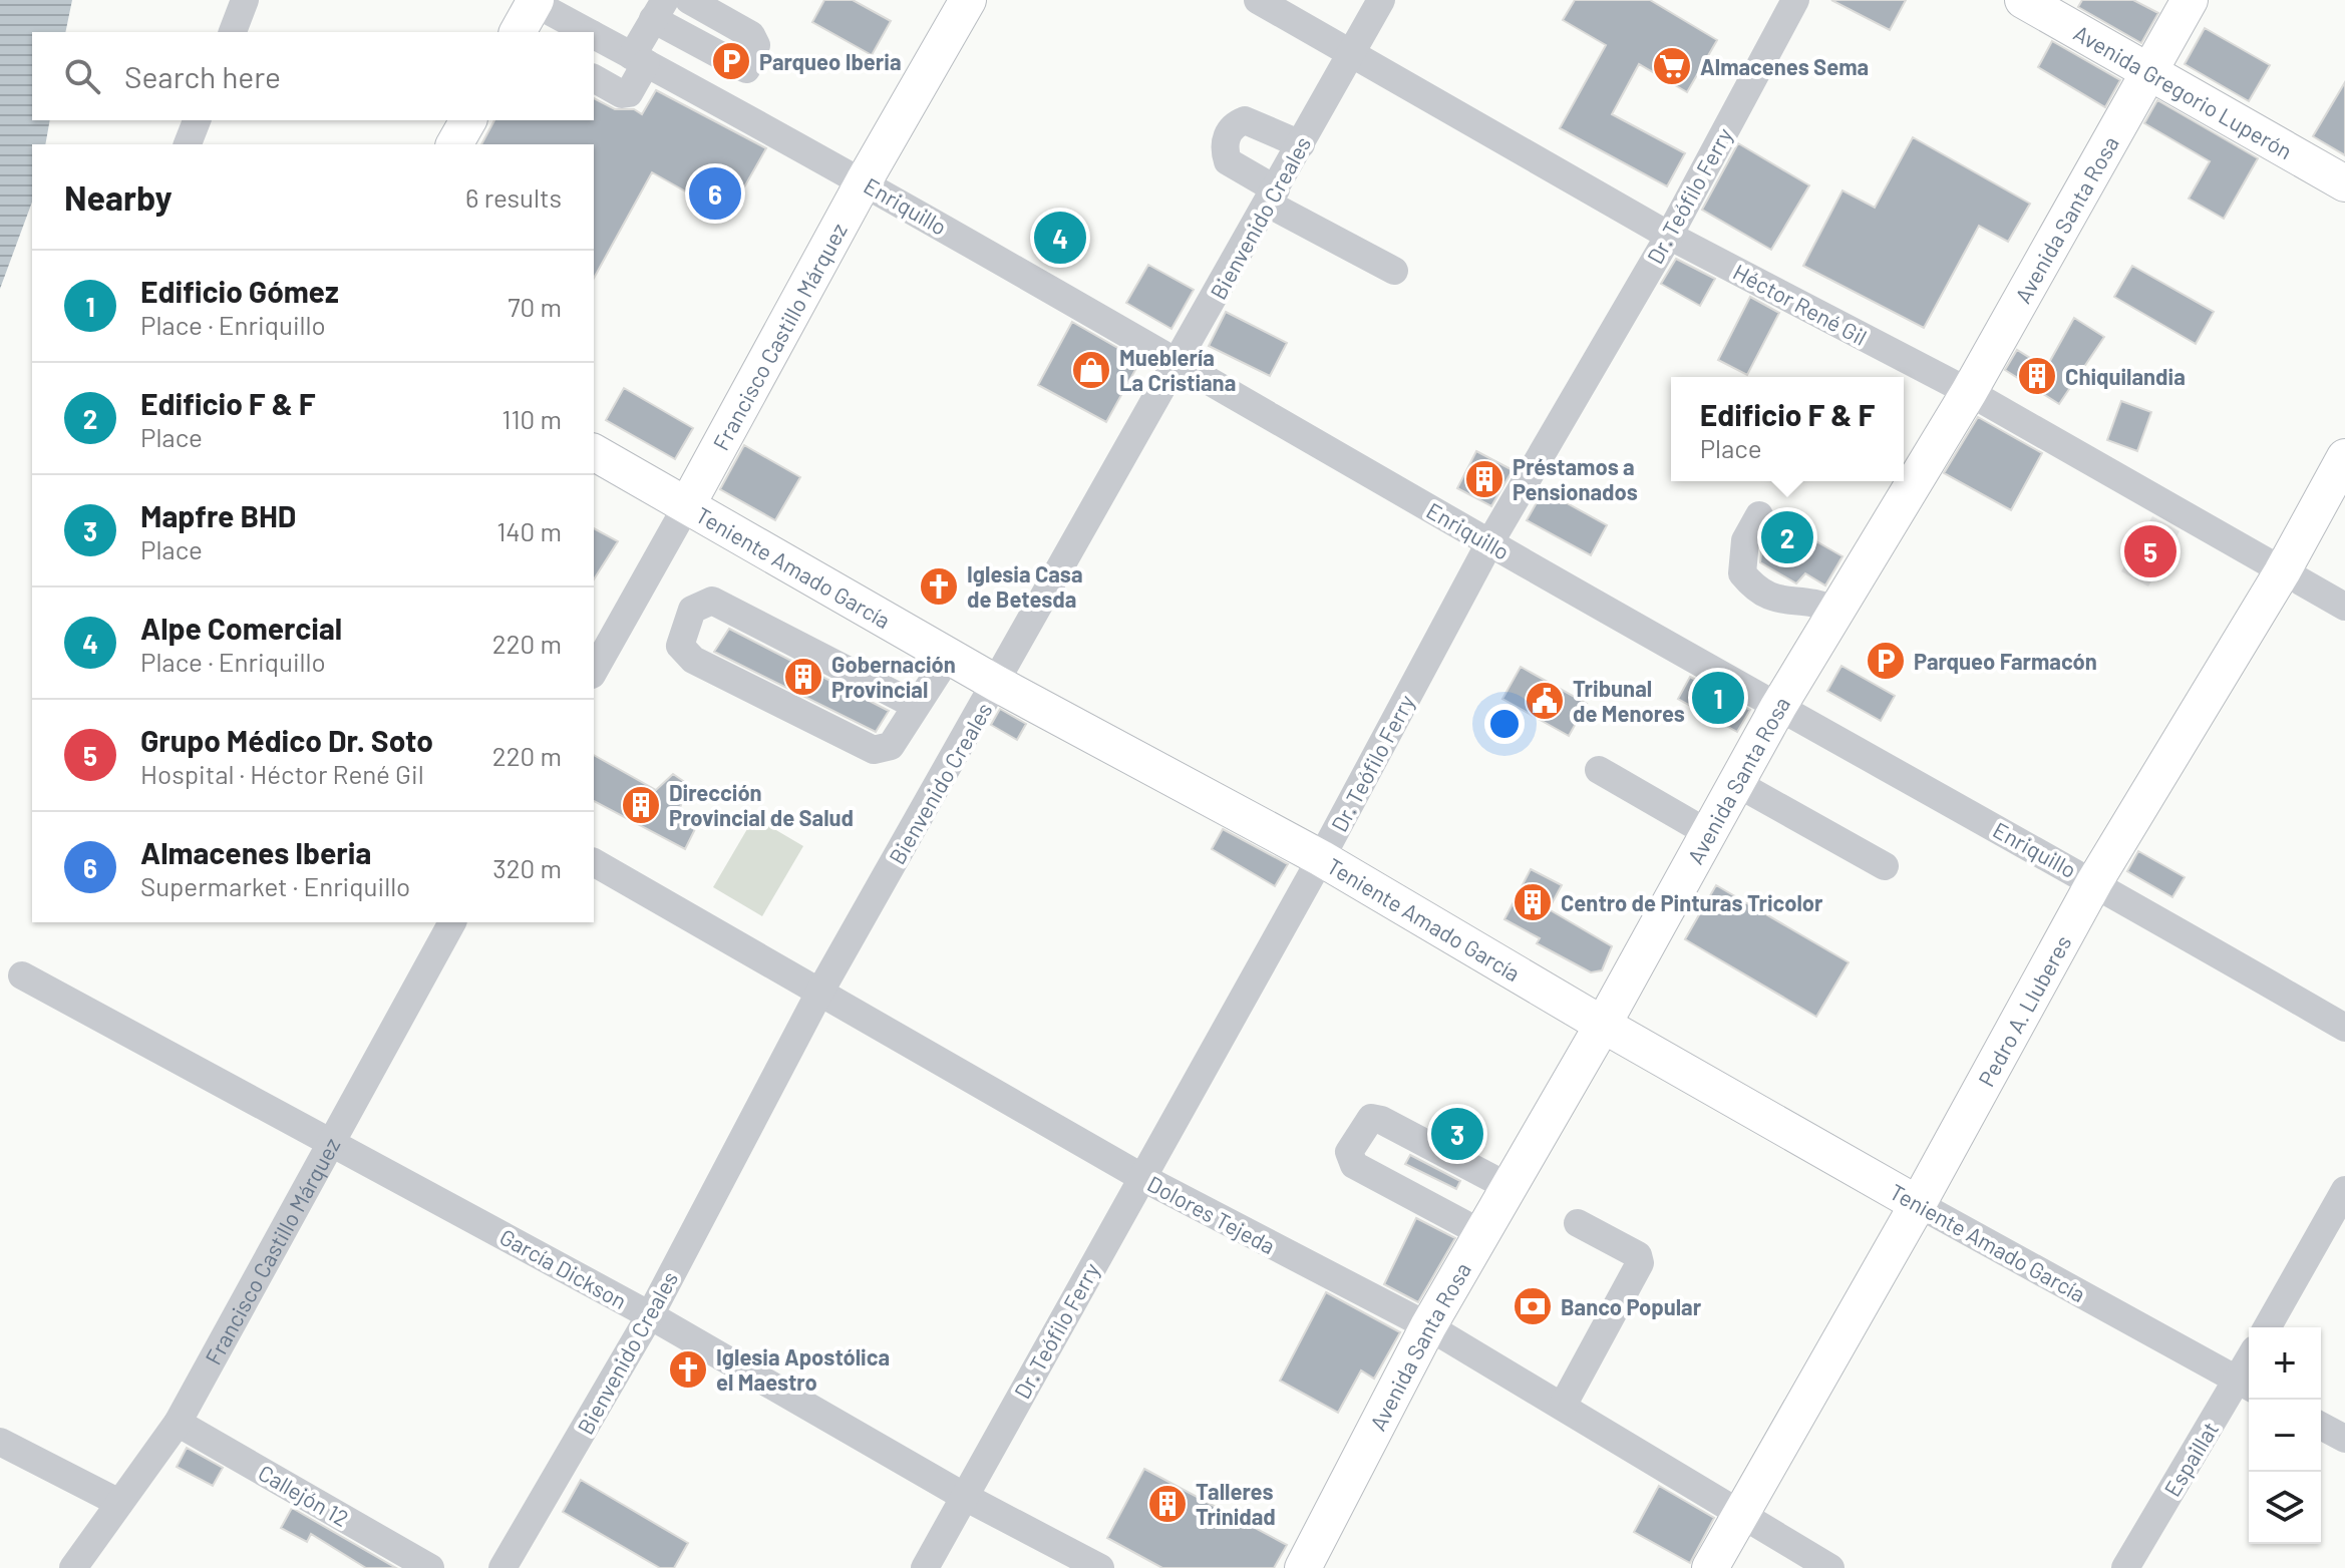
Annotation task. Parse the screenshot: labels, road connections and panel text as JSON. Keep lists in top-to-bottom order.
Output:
{
  "streets": {
    "main road": [
      "Avenida Gregorio Luperón",
      "Avenida Santa Rosa",
      "Francisco Castillo Márquez",
      "Teniente Amado García",
      "Pedro A. Lluberes"
    ],
    "street": [
      "Dr. Teófilo Ferry",
      "Enriquillo",
      "Bienvenido Creales",
      "Héctor René Gil",
      "Dolores Tejeda",
      "García Dickson",
      "Espaillat",
      "Callejón 12"
    ]
  },
  "crossings": [
    ["Avenida Gregorio Luperón", "Avenida Santa Rosa"],
    ["Dr. Teófilo Ferry", "Enriquillo"],
    ["Dr. Teófilo Ferry", "Héctor René Gil"],
    ["Dr. Teófilo Ferry", "Teniente Amado García"],
    ["Dr. Teófilo Ferry", "Dolores Tejeda"],
    ["Dr. Teófilo Ferry", "García Dickson"],
    ["Enriquillo", "Bienvenido Creales"],
    ["Enriquillo", "Avenida Santa Rosa"],
    ["Enriquillo", "Francisco Castillo Márquez"],
    ["Enriquillo", "Pedro A. Lluberes"],
    ["Bienvenido Creales", "Héctor René Gil"],
    ["Bienvenido Creales", "Teniente Amado García"],
    ["Bienvenido Creales", "Dolores Tejeda"],
    ["Bienvenido Creales", "García Dickson"],
    ["Avenida Santa Rosa", "Héctor René Gil"],
    ["Avenida Santa Rosa", "Teniente Amado García"],
    ["Avenida Santa Rosa", "Dolores Tejeda"],
    ["Héctor René Gil", "Pedro A. Lluberes"],
    ["Francisco Castillo Márquez", "Teniente Amado García"],
    ["Francisco Castillo Márquez", "García Dickson"],
    ["Francisco Castillo Márquez", "Callejón 12"],
    ["Teniente Amado García", "Pedro A. Lluberes"],
    ["Teniente Amado García", "Espaillat"],
    ["Pedro A. Lluberes", "Dolores Tejeda"]
  ],
  "places": {
    "parking": ["Parqueo Iberia", "Parqueo Farmacón"],
    "supermarket": ["Almacenes Sema"],
    "shop": ["Mueblería La Cristiana"],
    "building": [
      "Chiquilandia",
      "Préstamos a Pensionados",
      "Gobernación Provincial",
      "Dirección Provincial de Salud",
      "Centro de Pinturas Tricolor",
      "Talleres Trinidad"
    ],
    "church": ["Iglesia Casa de Betesda", "Iglesia Apostólica el Maestro"],
    "public building": ["Tribunal de Menores"],
    "bank": ["Banco Popular"]
  },
  "page": {
    "search": "Search here",
    "heading": ["Nearby", "6 results"],
    "pins": [
      "6",
      "4",
      "2",
      "5",
      "1",
      "3"
    ],
    "list": [
      {
        "mark": "1",
        "name": "Edificio Gómez",
        "note": "Place · Enriquillo",
        "value": "70 m"
      },
      {
        "mark": "2",
        "name": "Edificio F & F",
        "note": "Place",
        "value": "110 m"
      },
      {
        "mark": "3",
        "name": "Mapfre BHD",
        "note": "Place",
        "value": "140 m"
      },
      {
        "mark": "4",
        "name": "Alpe Comercial",
        "note": "Place · Enriquillo",
        "value": "220 m"
      },
      {
        "mark": "5",
        "name": "Grupo Médico Dr. Soto",
        "note": "Hospital · Héctor René Gil",
        "value": "220 m"
      },
      {
        "mark": "6",
        "name": "Almacenes Iberia",
        "note": "Supermarket · Enriquillo",
        "value": "320 m"
      }
    ],
    "popup": ["Edificio F & F", "Place"],
    "map_buttons": ["+", "−"]
  }
}
